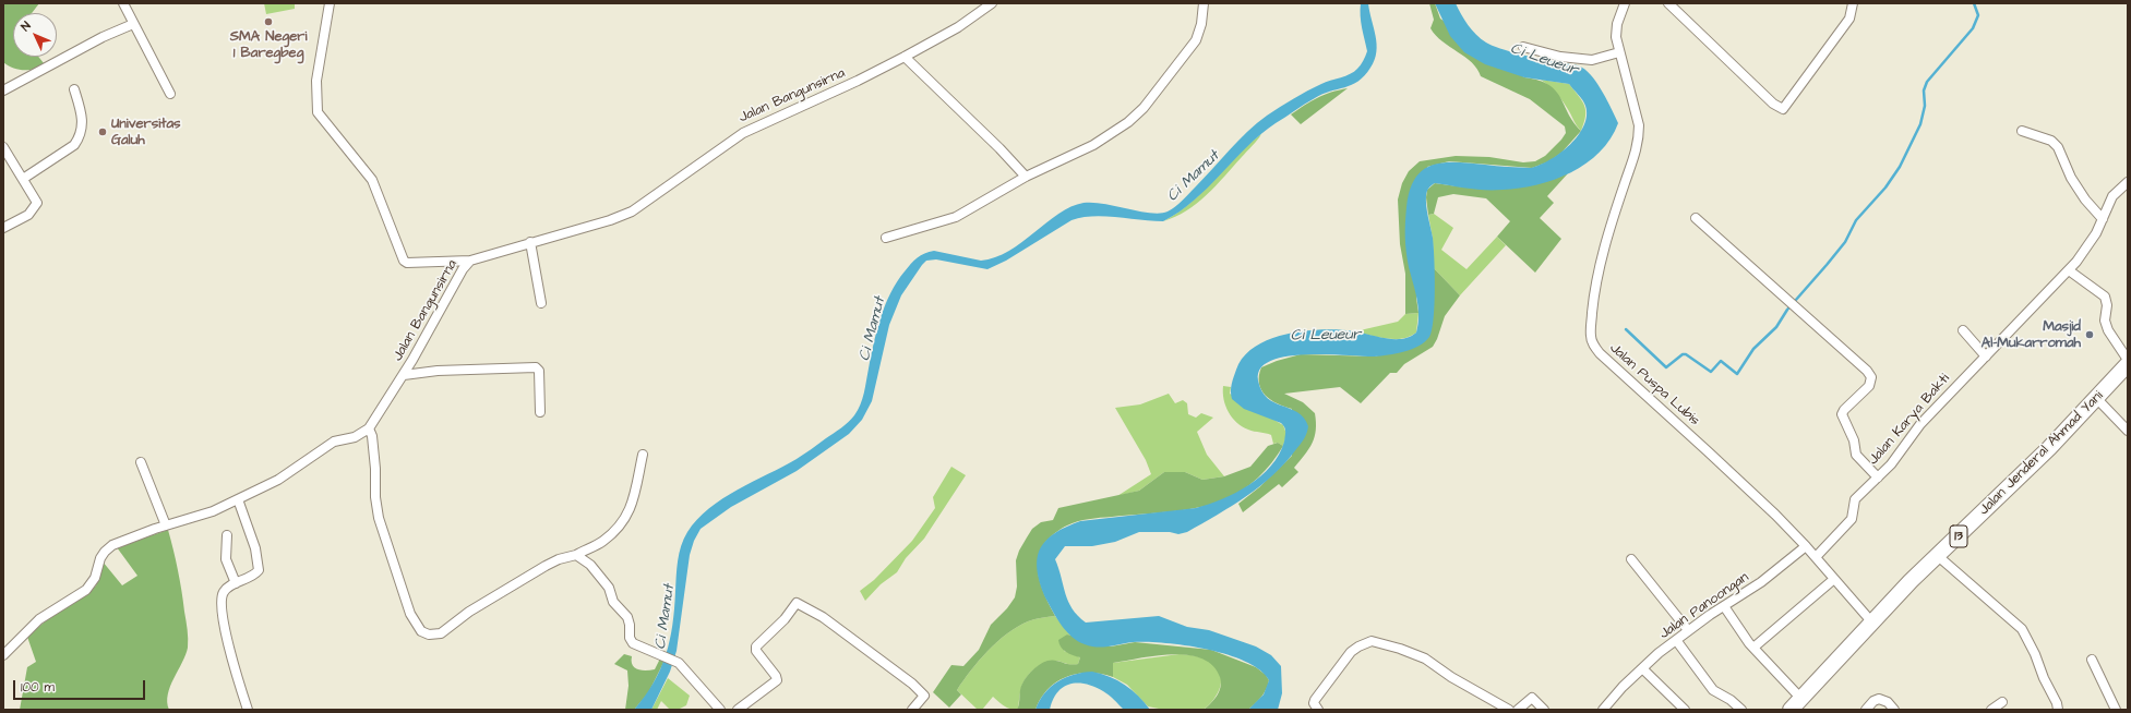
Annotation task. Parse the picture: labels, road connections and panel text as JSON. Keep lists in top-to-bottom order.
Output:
{
  "streets": {
    "highway": ["Jalan Jenderal Ahmad Yani", "13"],
    "street": [
      "Jalan Bangunsirna",
      "Jalan Puspa Lubis",
      "Jalan Karya Bakti",
      "Jalan Panoongan"
    ]
  },
  "crossings": [
    ["Jalan Puspa Lubis", "Jalan Karya Bakti"],
    ["Jalan Puspa Lubis", "Jalan Jenderal Ahmad Yani"],
    ["Jalan Puspa Lubis", "Jalan Panoongan"]
  ],
  "water": ["Ci Leueur", "Ci Mamut"],
  "places": ["SMA Negeri 1 Baregbeg", "Universitas Galuh", "Masjid Al-Mukarromah"],
  "scale_bar": "100 m",
  "north": "top left"
}
